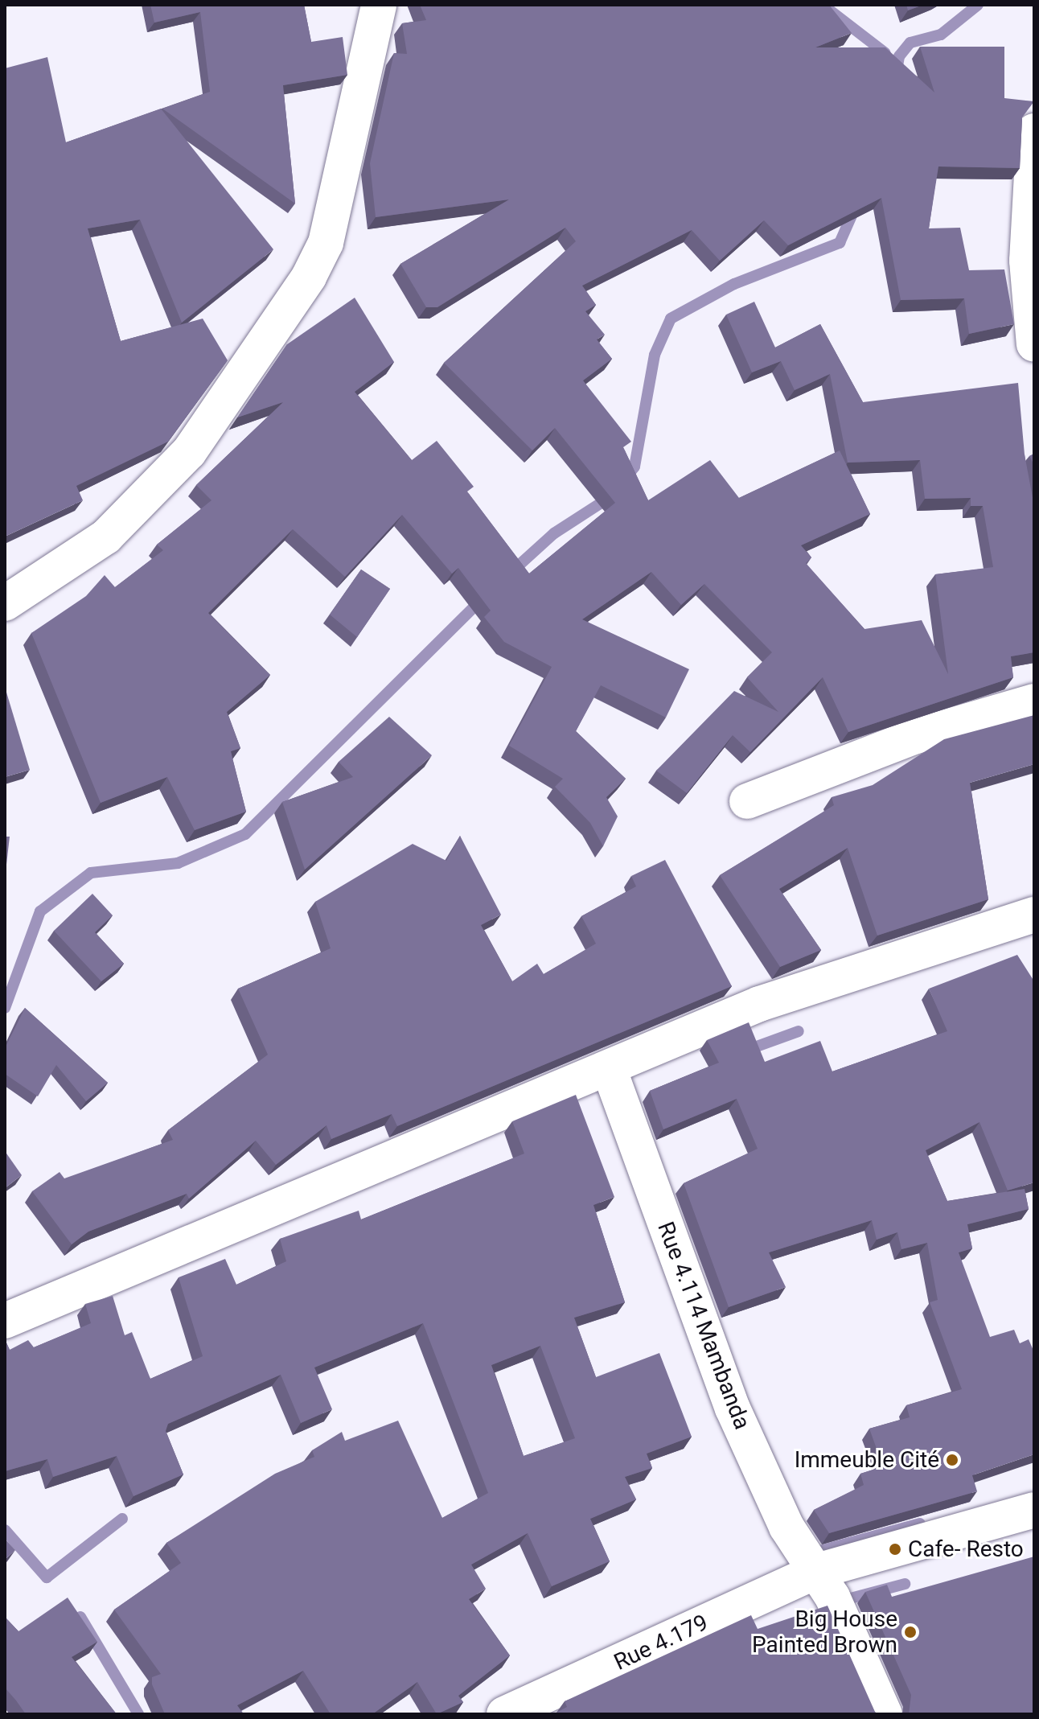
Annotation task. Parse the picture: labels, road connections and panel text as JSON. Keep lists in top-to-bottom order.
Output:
{
  "streets": {
    "street": ["Rue 4.114 Mambanda", "Rue 4.179"]
  },
  "crossings": [
    ["Rue 4.114 Mambanda", "Rue 4.179"]
  ],
  "places": ["Immeuble Cité", "Cafe- Resto", "Big House Painted Brown"]
}
